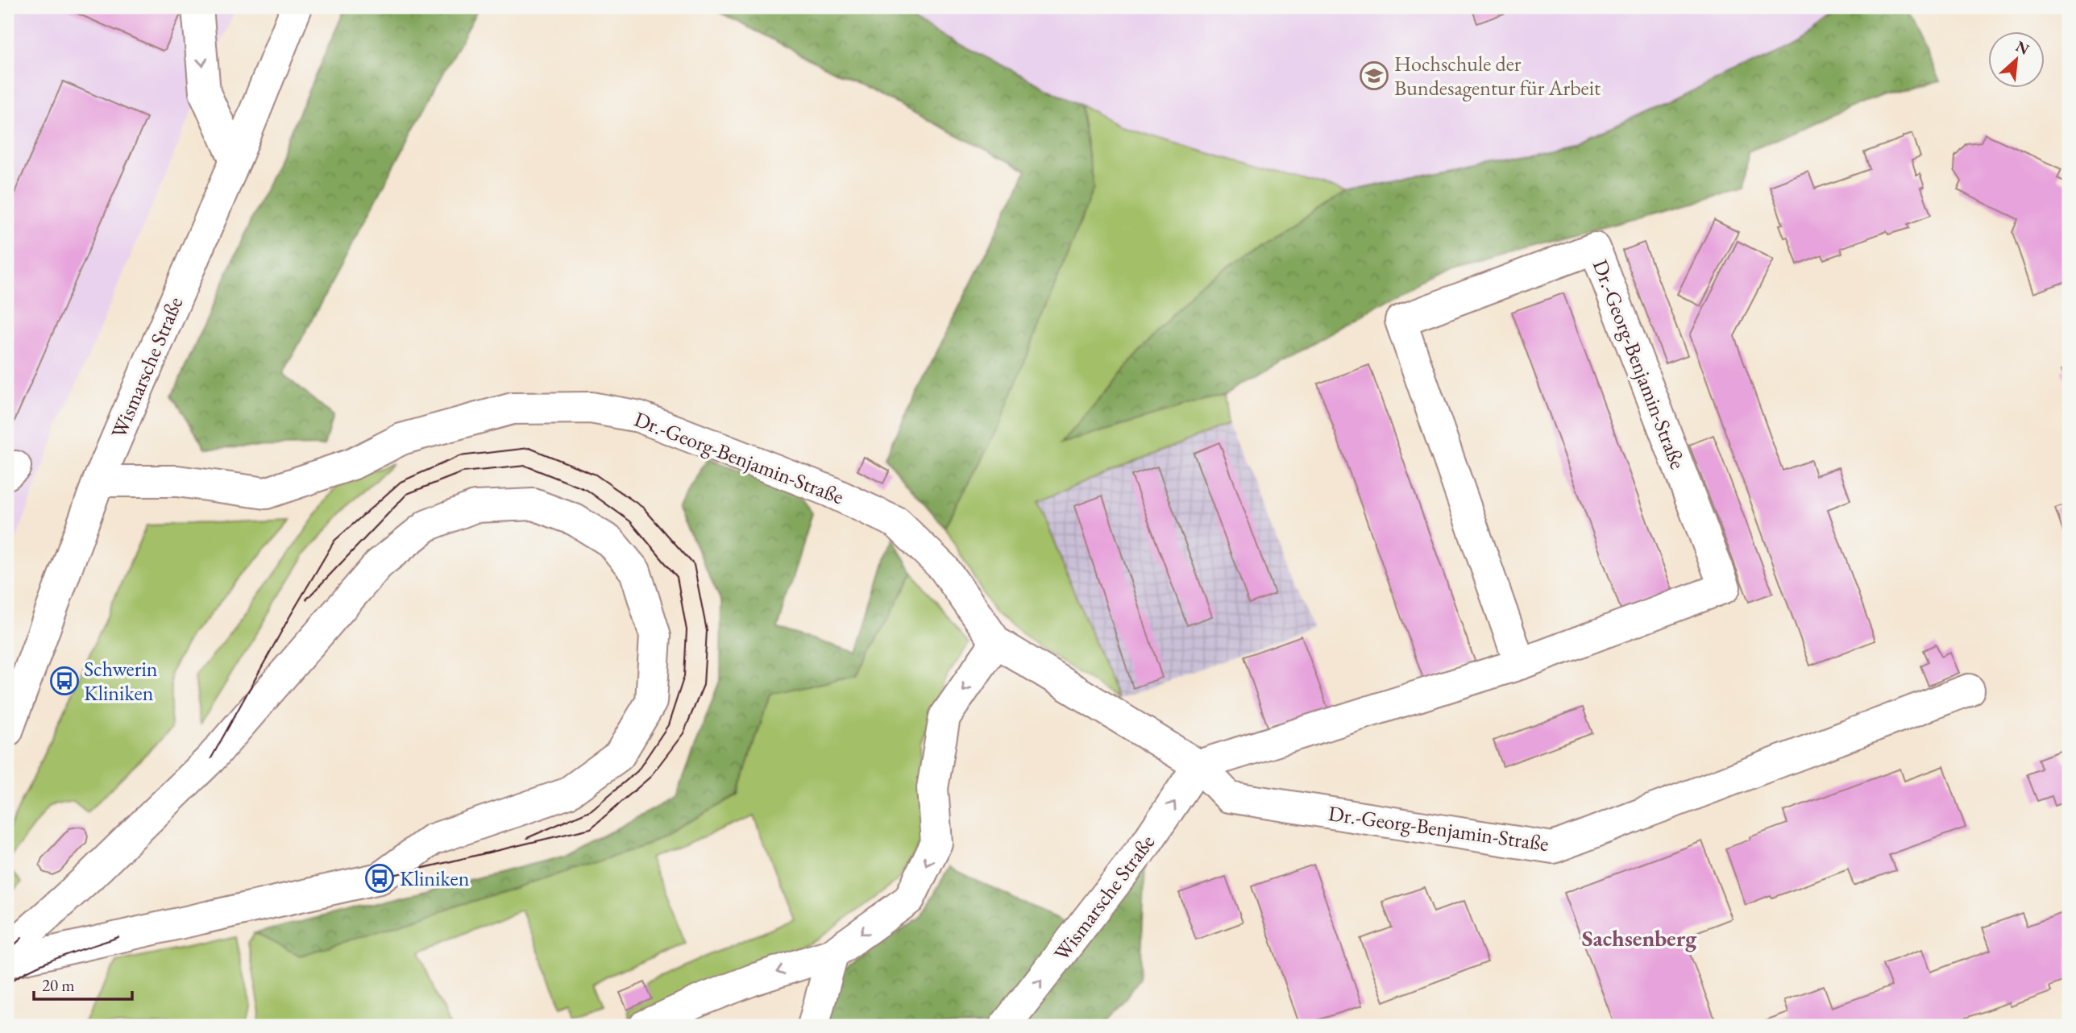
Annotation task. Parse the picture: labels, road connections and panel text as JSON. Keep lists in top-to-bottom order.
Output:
{
  "streets": {
    "street": ["Dr.-Georg-Benjamin-Straße", "Wismarsche Straße"]
  },
  "crossings": [
    ["Dr.-Georg-Benjamin-Straße", "Wismarsche Straße"]
  ],
  "districts": ["Sachsenberg"],
  "places": {
    "school or university": ["Hochschule der Bundesagentur für Arbeit"],
    "bus stop": ["Schwerin Kliniken", "Kliniken"]
  },
  "scale_bar": "20 m",
  "north": "top right"
}
